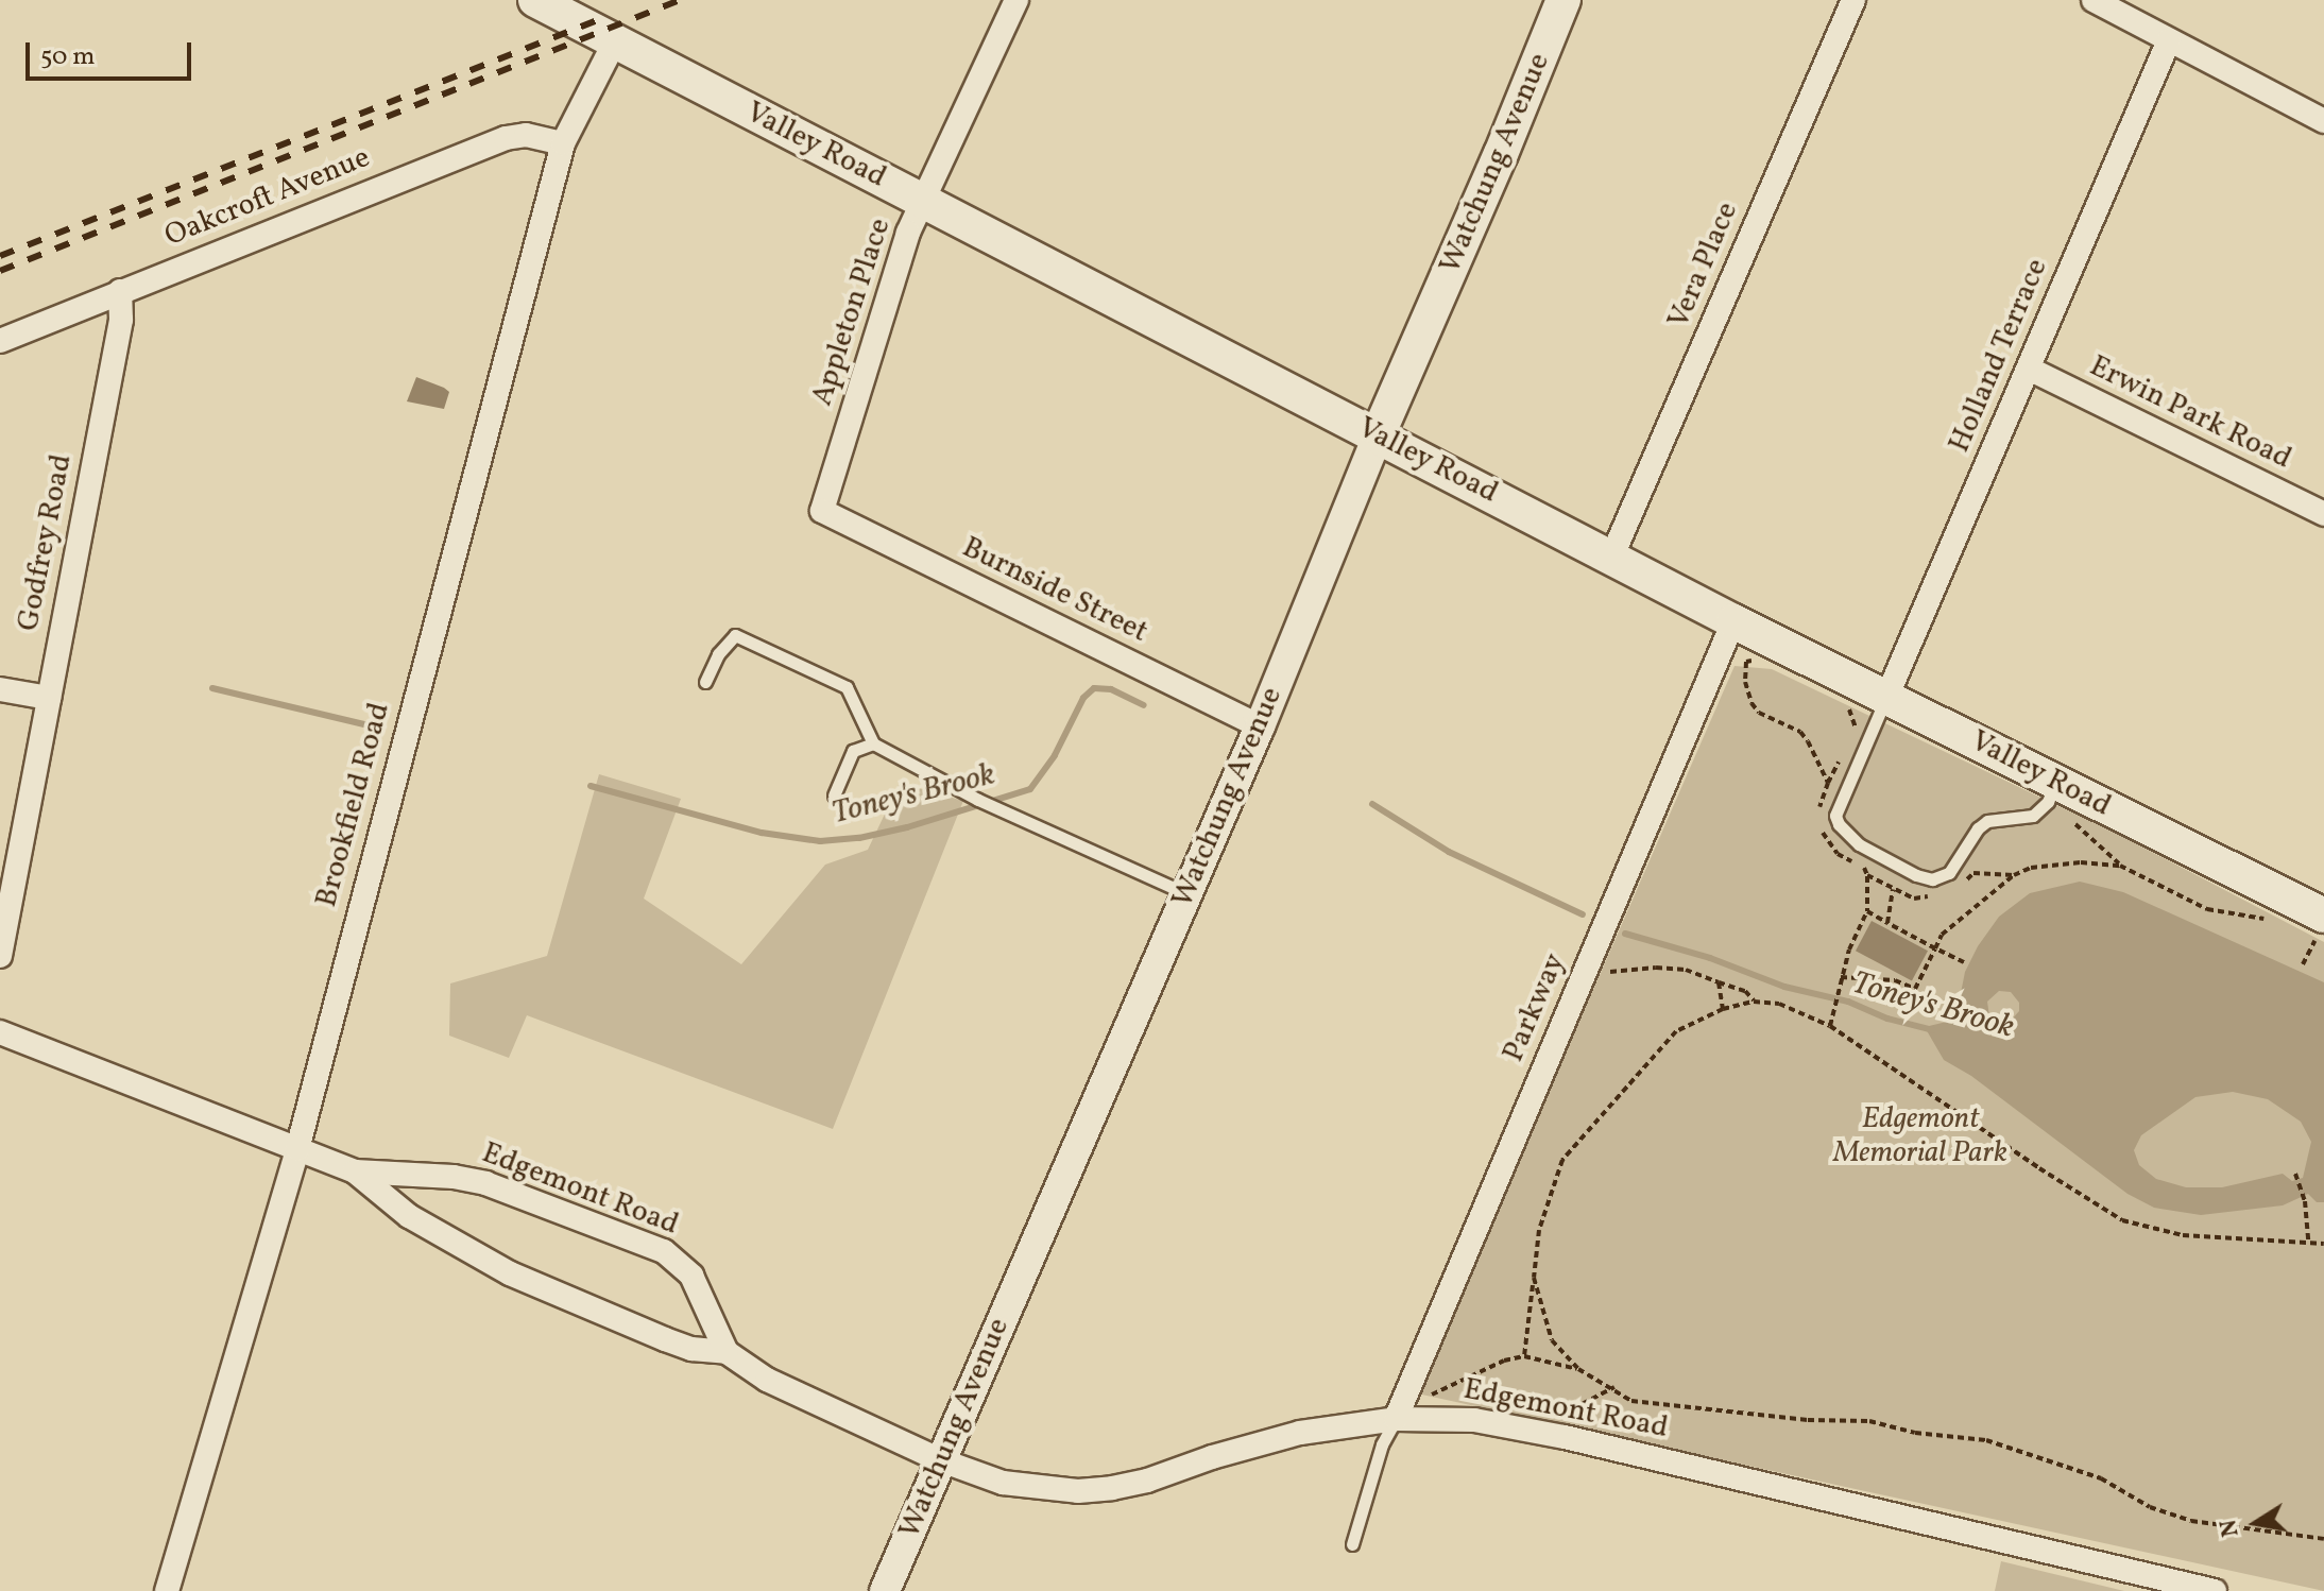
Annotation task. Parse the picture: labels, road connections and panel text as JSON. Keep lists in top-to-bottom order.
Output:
{
  "streets": {
    "main road": ["Valley Road", "Watchung Avenue"],
    "street": [
      "Oakcroft Avenue",
      "Vera Place",
      "Appleton Place",
      "Holland Terrace",
      "Erwin Park Road",
      "Godfrey Road",
      "Burnside Street",
      "Brookfield Road",
      "Parkway",
      "Edgemont Road"
    ]
  },
  "crossings": [
    ["Valley Road", "Watchung Avenue"],
    ["Valley Road", "Vera Place"],
    ["Valley Road", "Appleton Place"],
    ["Valley Road", "Holland Terrace"],
    ["Valley Road", "Brookfield Road"],
    ["Valley Road", "Parkway"],
    ["Watchung Avenue", "Burnside Street"],
    ["Watchung Avenue", "Edgemont Road"],
    ["Oakcroft Avenue", "Godfrey Road"],
    ["Oakcroft Avenue", "Brookfield Road"],
    ["Appleton Place", "Burnside Street"],
    ["Holland Terrace", "Erwin Park Road"],
    ["Brookfield Road", "Edgemont Road"],
    ["Parkway", "Edgemont Road"]
  ],
  "water": ["Toney's Brook"],
  "parks": ["Edgemont Memorial Park"],
  "scale_bar": "50 m",
  "north": "left"
}
